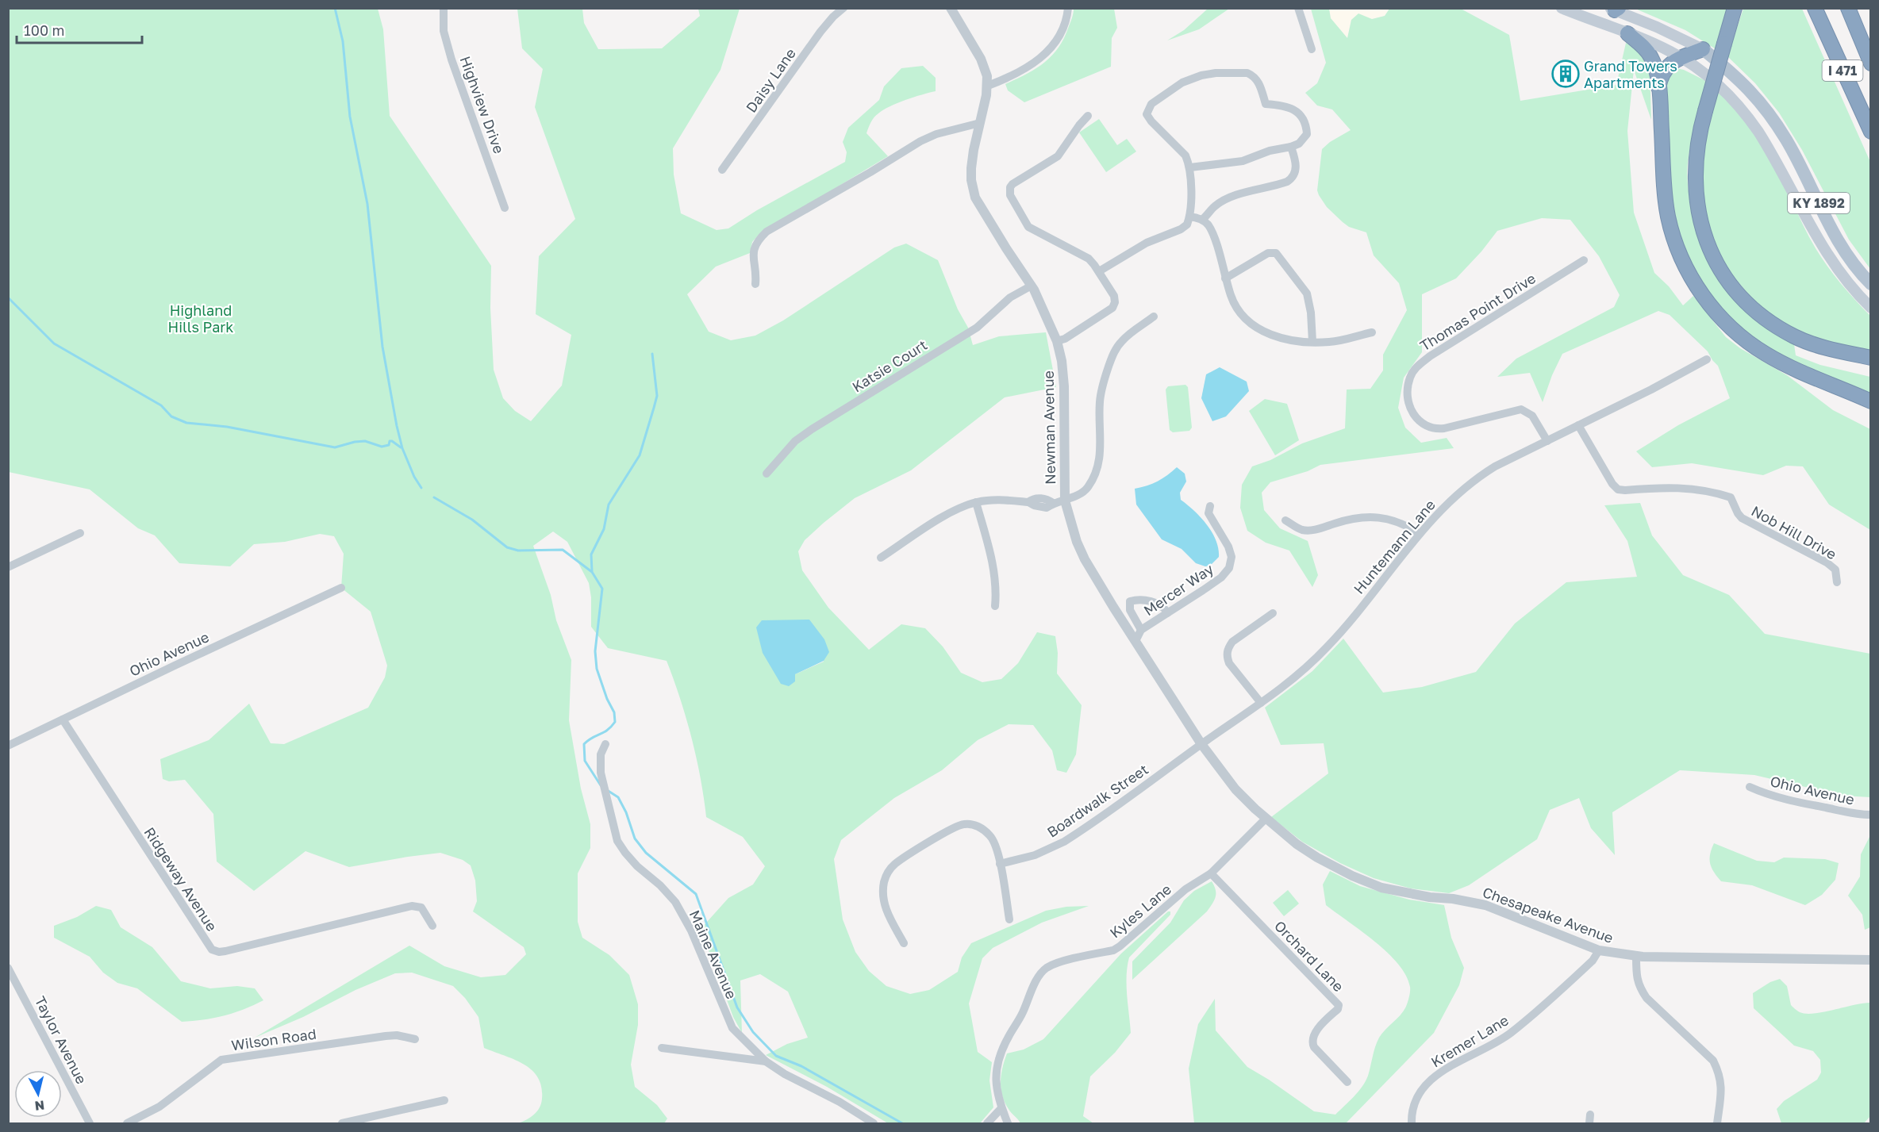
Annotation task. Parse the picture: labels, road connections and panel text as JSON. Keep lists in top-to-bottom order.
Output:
{
  "streets": {
    "highway": ["I 471"],
    "main road": ["KY 1892"],
    "street": [
      "Daisy Lane",
      "Highview Drive",
      "Thomas Point Drive",
      "Katsie Court",
      "Newman Avenue",
      "Nob Hill Drive",
      "Huntemann Lane",
      "Mercer Way",
      "Ohio Avenue",
      "Boardwalk Street",
      "Ridgeway Avenue",
      "Kyles Lane",
      "Chesapeake Avenue",
      "Maine Avenue",
      "Orchard Lane",
      "Wilson Road",
      "Taylor Avenue",
      "Kremer Lane"
    ]
  },
  "crossings": [
    ["Thomas Point Drive", "Huntemann Lane"],
    ["Katsie Court", "Newman Avenue"],
    ["Newman Avenue", "Huntemann Lane"],
    ["Newman Avenue", "Mercer Way"],
    ["Newman Avenue", "Boardwalk Street"],
    ["Newman Avenue", "Kyles Lane"],
    ["Newman Avenue", "Chesapeake Avenue"],
    ["Nob Hill Drive", "Huntemann Lane"],
    ["Huntemann Lane", "Boardwalk Street"],
    ["Ohio Avenue", "Ridgeway Avenue"],
    ["Kyles Lane", "Chesapeake Avenue"],
    ["Kyles Lane", "Orchard Lane"],
    ["Chesapeake Avenue", "Kremer Lane"]
  ],
  "parks": ["Highland Hills Park"],
  "places": {
    "building": ["Grand Towers Apartments"]
  },
  "scale_bar": "100 m",
  "north": "bottom"
}
